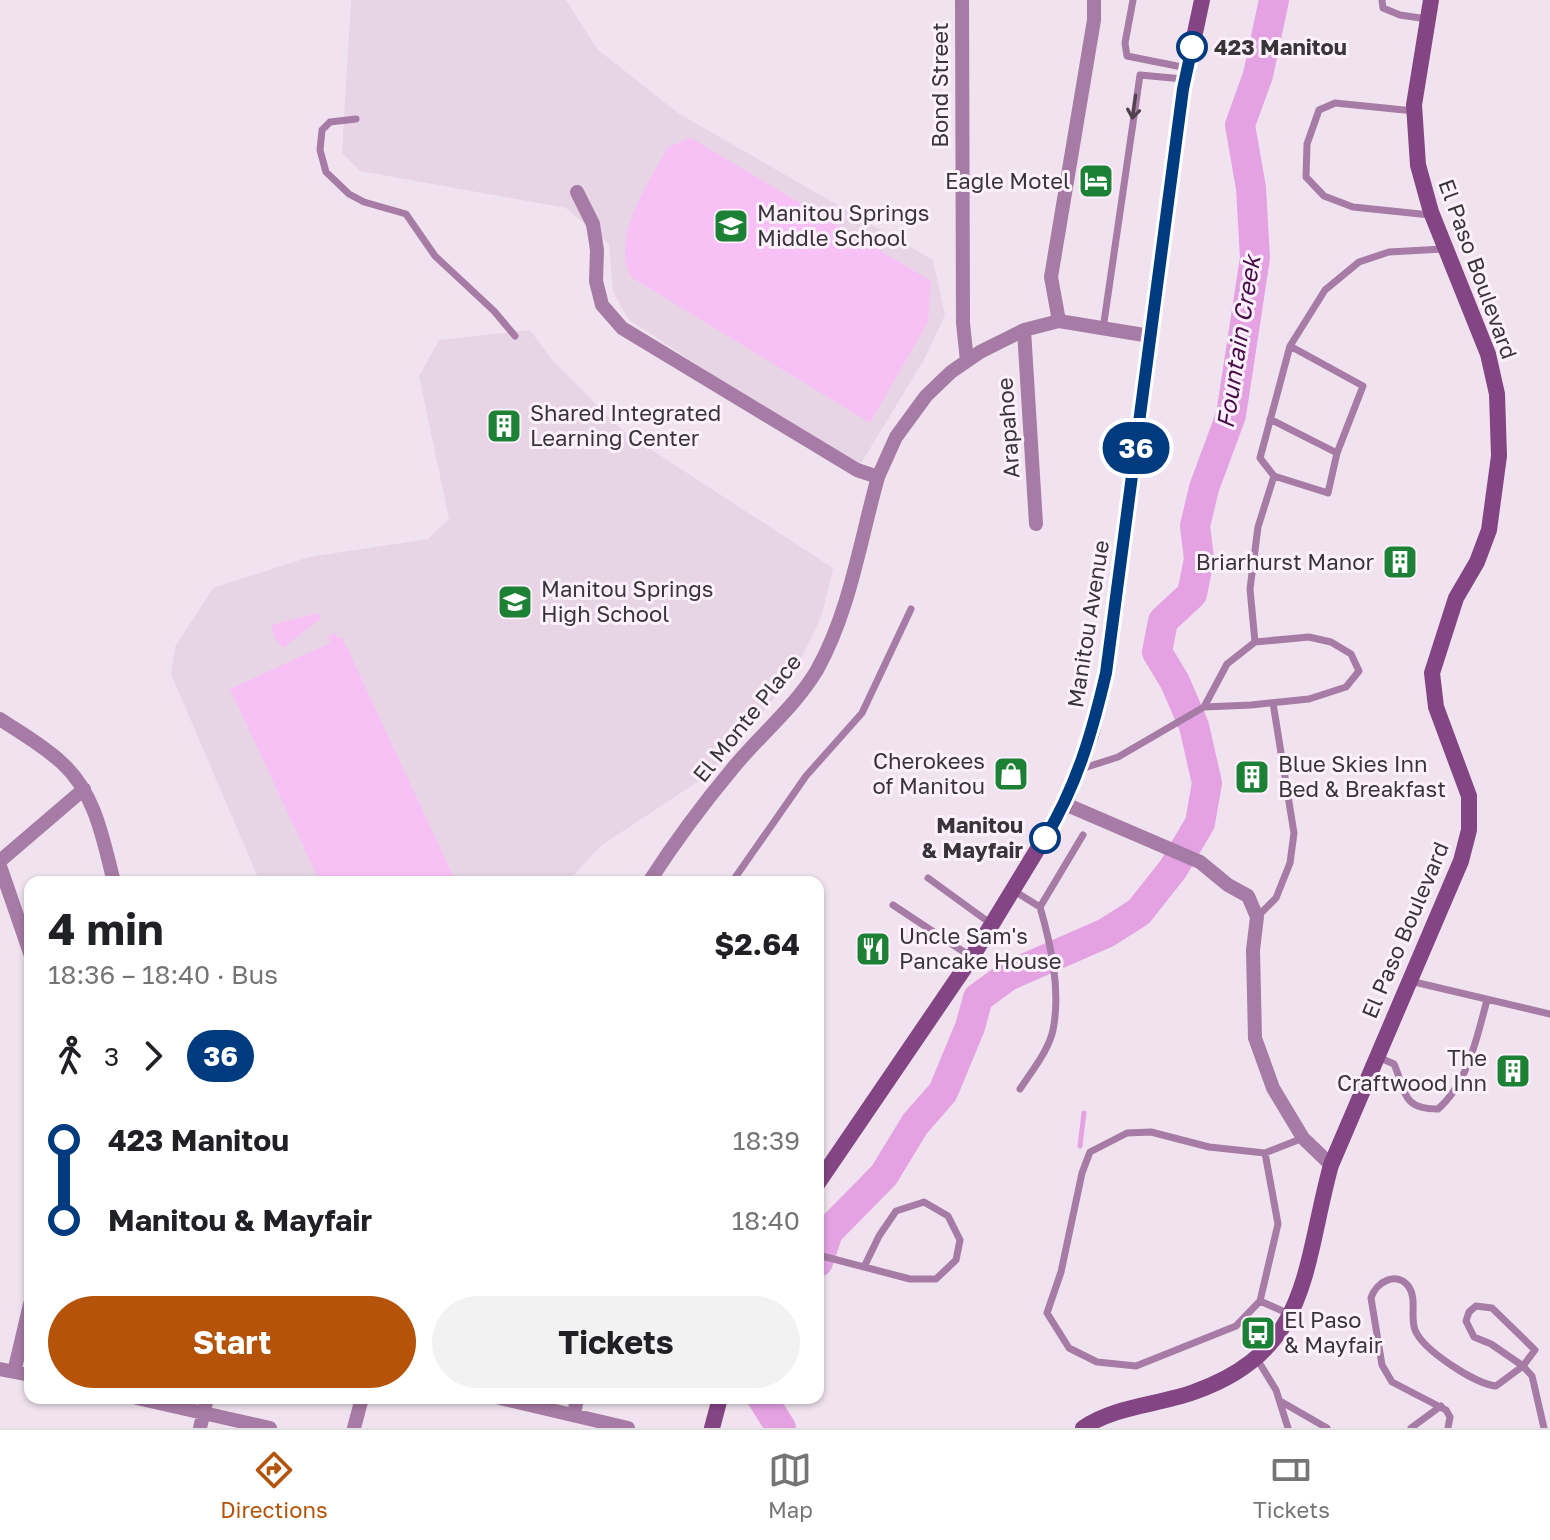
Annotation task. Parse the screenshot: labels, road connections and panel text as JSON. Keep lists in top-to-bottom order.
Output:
{
  "streets": {
    "street": [
      "Bond Street",
      "El Paso Boulevard",
      "Arapahoe",
      "Manitou Avenue",
      "El Monte Place"
    ]
  },
  "crossings": [
    ["Bond Street", "El Monte Place"],
    ["Arapahoe", "El Monte Place"],
    ["Manitou Avenue", "El Monte Place"]
  ],
  "water": ["Fountain Creek"],
  "places": {
    "other": ["423 Manitou", "Manitou & Mayfair"],
    "hotel": ["Eagle Motel"],
    "school or university": ["Manitou Springs Middle School", "Manitou Springs High School"],
    "building": [
      "Shared Integrated Learning Center",
      "Briarhurst Manor",
      "Blue Skies Inn Bed & Breakfast",
      "The Craftwood Inn"
    ],
    "shop": ["Cherokees of Manitou"],
    "restaurant": ["Uncle Sam's Pancake House"],
    "bus stop": ["El Paso & Mayfair"]
  },
  "lines": ["bus line 36"],
  "page": {
    "on_map": "36",
    "heading": ["4 min", "18:36 – 18:40 · Bus", "$2.64"],
    "legs": ["3", "36"],
    "list": [
      {
        "name": "423 Manitou",
        "value": "18:39"
      },
      {
        "name": "Manitou & Mayfair",
        "value": "18:40"
      }
    ],
    "buttons": ["Start", "Tickets"],
    "tabs": ["Directions", "Map", "Tickets"]
  }
}
